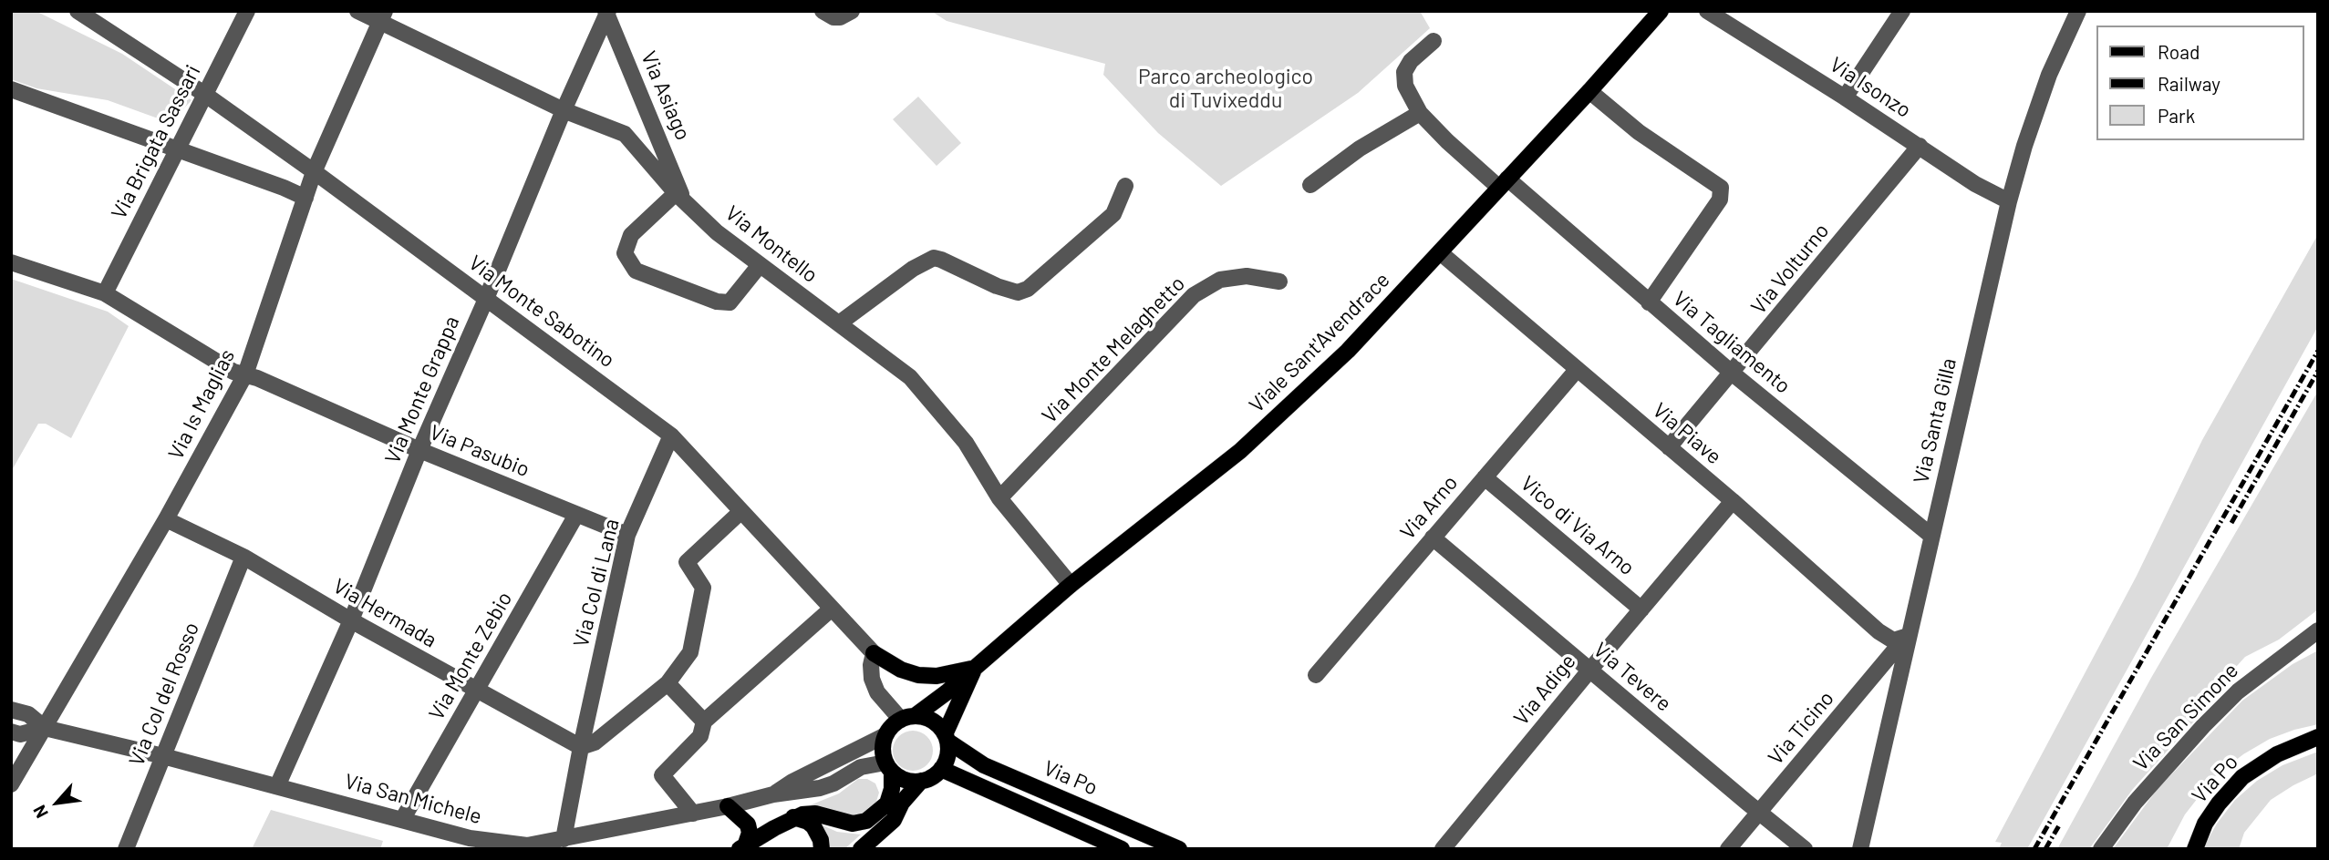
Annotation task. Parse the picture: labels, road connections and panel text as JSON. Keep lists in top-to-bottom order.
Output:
{
  "streets": {
    "main road": ["Viale Sant'Avendrace", "Via Po"],
    "street": [
      "Via Isonzo",
      "Via Asiago",
      "Via Brigata Sassari",
      "Via Montello",
      "Via Volturno",
      "Via Monte Sabotino",
      "Via Tagliamento",
      "Via Monte Melaghetto",
      "Via Monte Grappa",
      "Via Is Maglias",
      "Via Santa Gilla",
      "Via Piave",
      "Via Pasubio",
      "Via Arno",
      "Vico di Via Arno",
      "Via Col di Lana",
      "Via Hermada",
      "Via Monte Zebio",
      "Via Tevere",
      "Via Adige",
      "Via Col del Rosso",
      "Via San Simone",
      "Via Ticino",
      "Via San Michele"
    ]
  },
  "crossings": [
    ["Via Isonzo", "Via Volturno"],
    ["Via Isonzo", "Via Santa Gilla"],
    ["Via Asiago", "Via Montello"],
    ["Via Asiago", "Via Monte Grappa"],
    ["Via Brigata Sassari", "Via Monte Sabotino"],
    ["Via Brigata Sassari", "Via Pasubio"],
    ["Via Montello", "Viale Sant'Avendrace"],
    ["Via Montello", "Via Monte Melaghetto"],
    ["Via Montello", "Via Monte Grappa"],
    ["Via Montello", "Via Is Maglias"],
    ["Via Volturno", "Via Tagliamento"],
    ["Via Volturno", "Via Piave"],
    ["Via Monte Sabotino", "Via Monte Grappa"],
    ["Via Monte Sabotino", "Via Is Maglias"],
    ["Via Monte Sabotino", "Via Col di Lana"],
    ["Viale Sant'Avendrace", "Via Tagliamento"],
    ["Viale Sant'Avendrace", "Via Piave"],
    ["Viale Sant'Avendrace", "Via Po"],
    ["Viale Sant'Avendrace", "Via San Michele"],
    ["Via Tagliamento", "Via Santa Gilla"],
    ["Via Monte Grappa", "Via Pasubio"],
    ["Via Monte Grappa", "Via Hermada"],
    ["Via Monte Grappa", "Via San Michele"],
    ["Via Is Maglias", "Via Pasubio"],
    ["Via Is Maglias", "Via Hermada"],
    ["Via Is Maglias", "Via San Michele"],
    ["Via Santa Gilla", "Via Piave"],
    ["Via Santa Gilla", "Via Ticino"],
    ["Via Piave", "Via Arno"],
    ["Via Piave", "Via Adige"],
    ["Via Piave", "Via Ticino"],
    ["Via Pasubio", "Via Col di Lana"],
    ["Via Pasubio", "Via Monte Zebio"],
    ["Via Arno", "Vico di Via Arno"],
    ["Via Arno", "Via Tevere"],
    ["Vico di Via Arno", "Via Adige"],
    ["Via Col di Lana", "Via Hermada"],
    ["Via Col di Lana", "Via San Michele"],
    ["Via Hermada", "Via Monte Zebio"],
    ["Via Hermada", "Via Col del Rosso"],
    ["Via Monte Zebio", "Via San Michele"],
    ["Via Tevere", "Via Adige"],
    ["Via Tevere", "Via Ticino"],
    ["Via Col del Rosso", "Via San Michele"],
    ["Via Po", "Via San Michele"]
  ],
  "parks": ["Parco archeologico di Tuvixeddu"],
  "legend": ["Road", "Railway", "Park"],
  "north": "bottom left"
}
